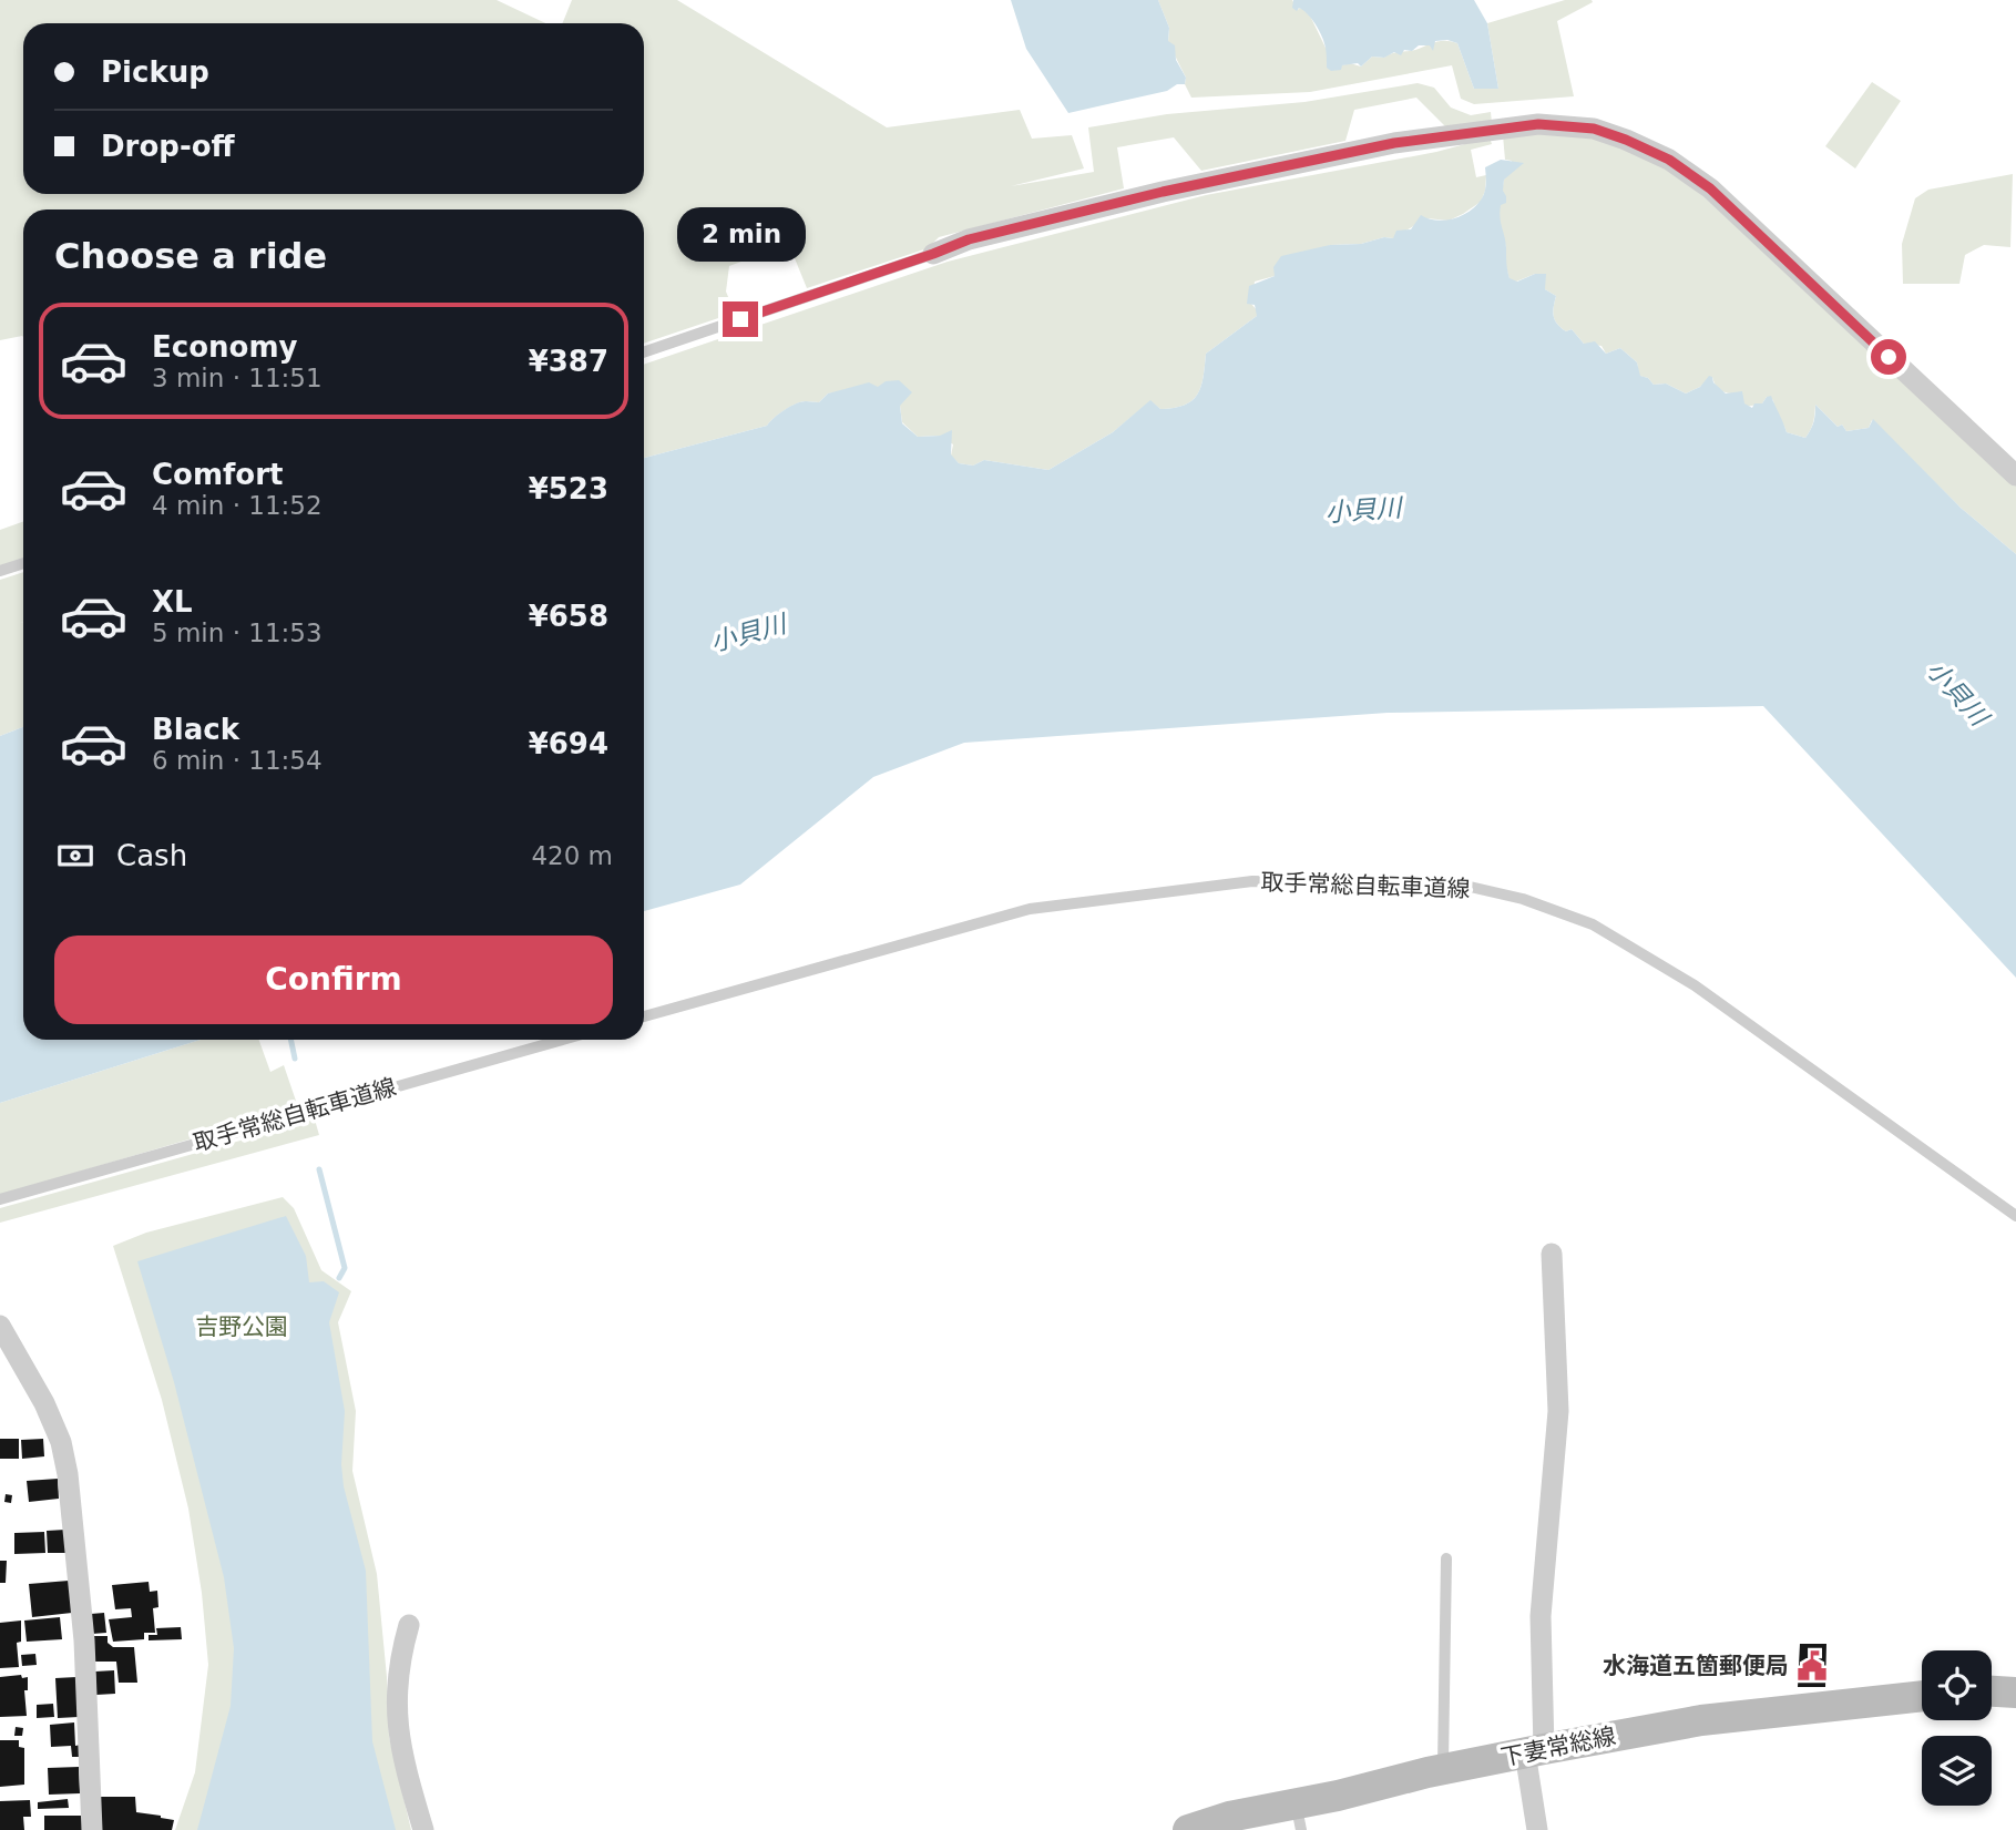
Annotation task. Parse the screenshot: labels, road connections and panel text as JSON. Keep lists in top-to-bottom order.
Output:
{
  "streets": {
    "main road": ["下妻常総線"],
    "lane": ["取手常総自転車道線"]
  },
  "water": ["小貝川"],
  "parks": ["吉野公園"],
  "places": {
    "public building": ["水海道五箇郵便局"]
  },
  "page": {
    "banner": ["Pickup", "Drop-off"],
    "bubble": "2 min",
    "heading": "Choose a ride",
    "list": [
      {
        "name": "Economy",
        "note": "3 min · 11:51",
        "value": "¥387"
      },
      {
        "name": "Comfort",
        "note": "4 min · 11:52",
        "value": "¥523"
      },
      {
        "name": "XL",
        "note": "5 min · 11:53",
        "value": "¥658"
      },
      {
        "name": "Black",
        "note": "6 min · 11:54",
        "value": "¥694"
      }
    ],
    "pay": ["Cash", "420 m"],
    "buttons": "Confirm"
  }
}
